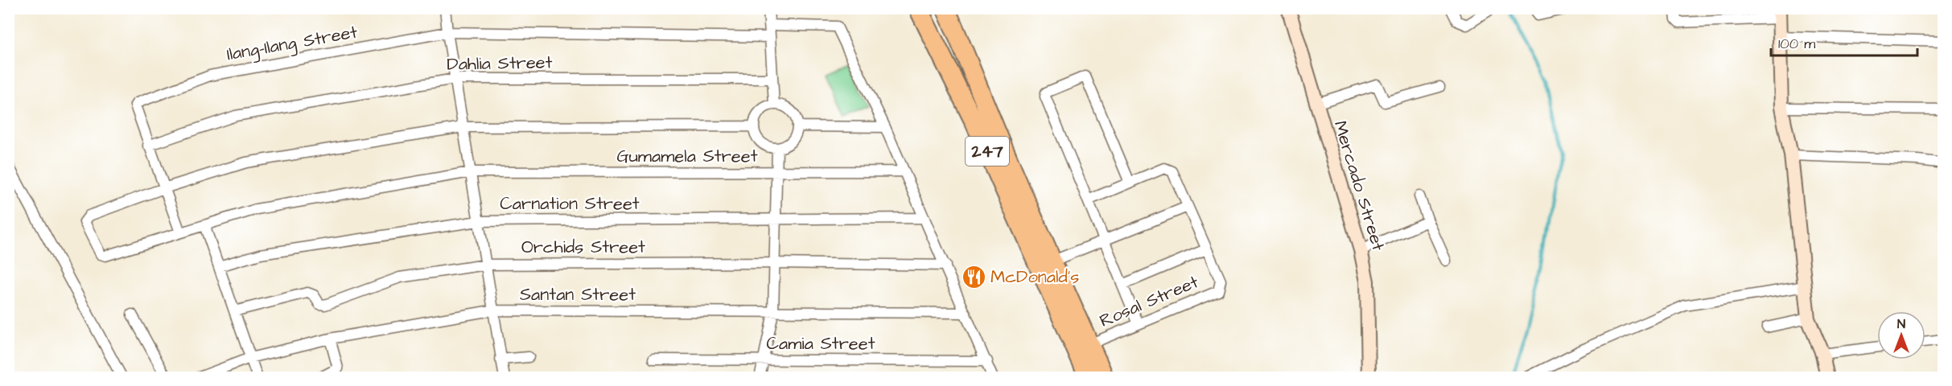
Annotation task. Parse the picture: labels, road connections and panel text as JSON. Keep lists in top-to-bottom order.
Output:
{
  "streets": {
    "highway": ["247"],
    "street": [
      "Ilang-Ilang Street",
      "Dahlia Street",
      "Gumamela Street",
      "Mercado Street",
      "Carnation Street",
      "Orchids Street",
      "Santan Street",
      "Rosal Street",
      "Camia Street"
    ]
  },
  "crossings": [
    ["Ilang-Ilang Street", "Dahlia Street"],
    ["Ilang-Ilang Street", "Gumamela Street"],
    ["247", "Rosal Street"]
  ],
  "places": {
    "restaurant": ["McDonald's"]
  },
  "scale_bar": "100 m",
  "north": "top"
}
